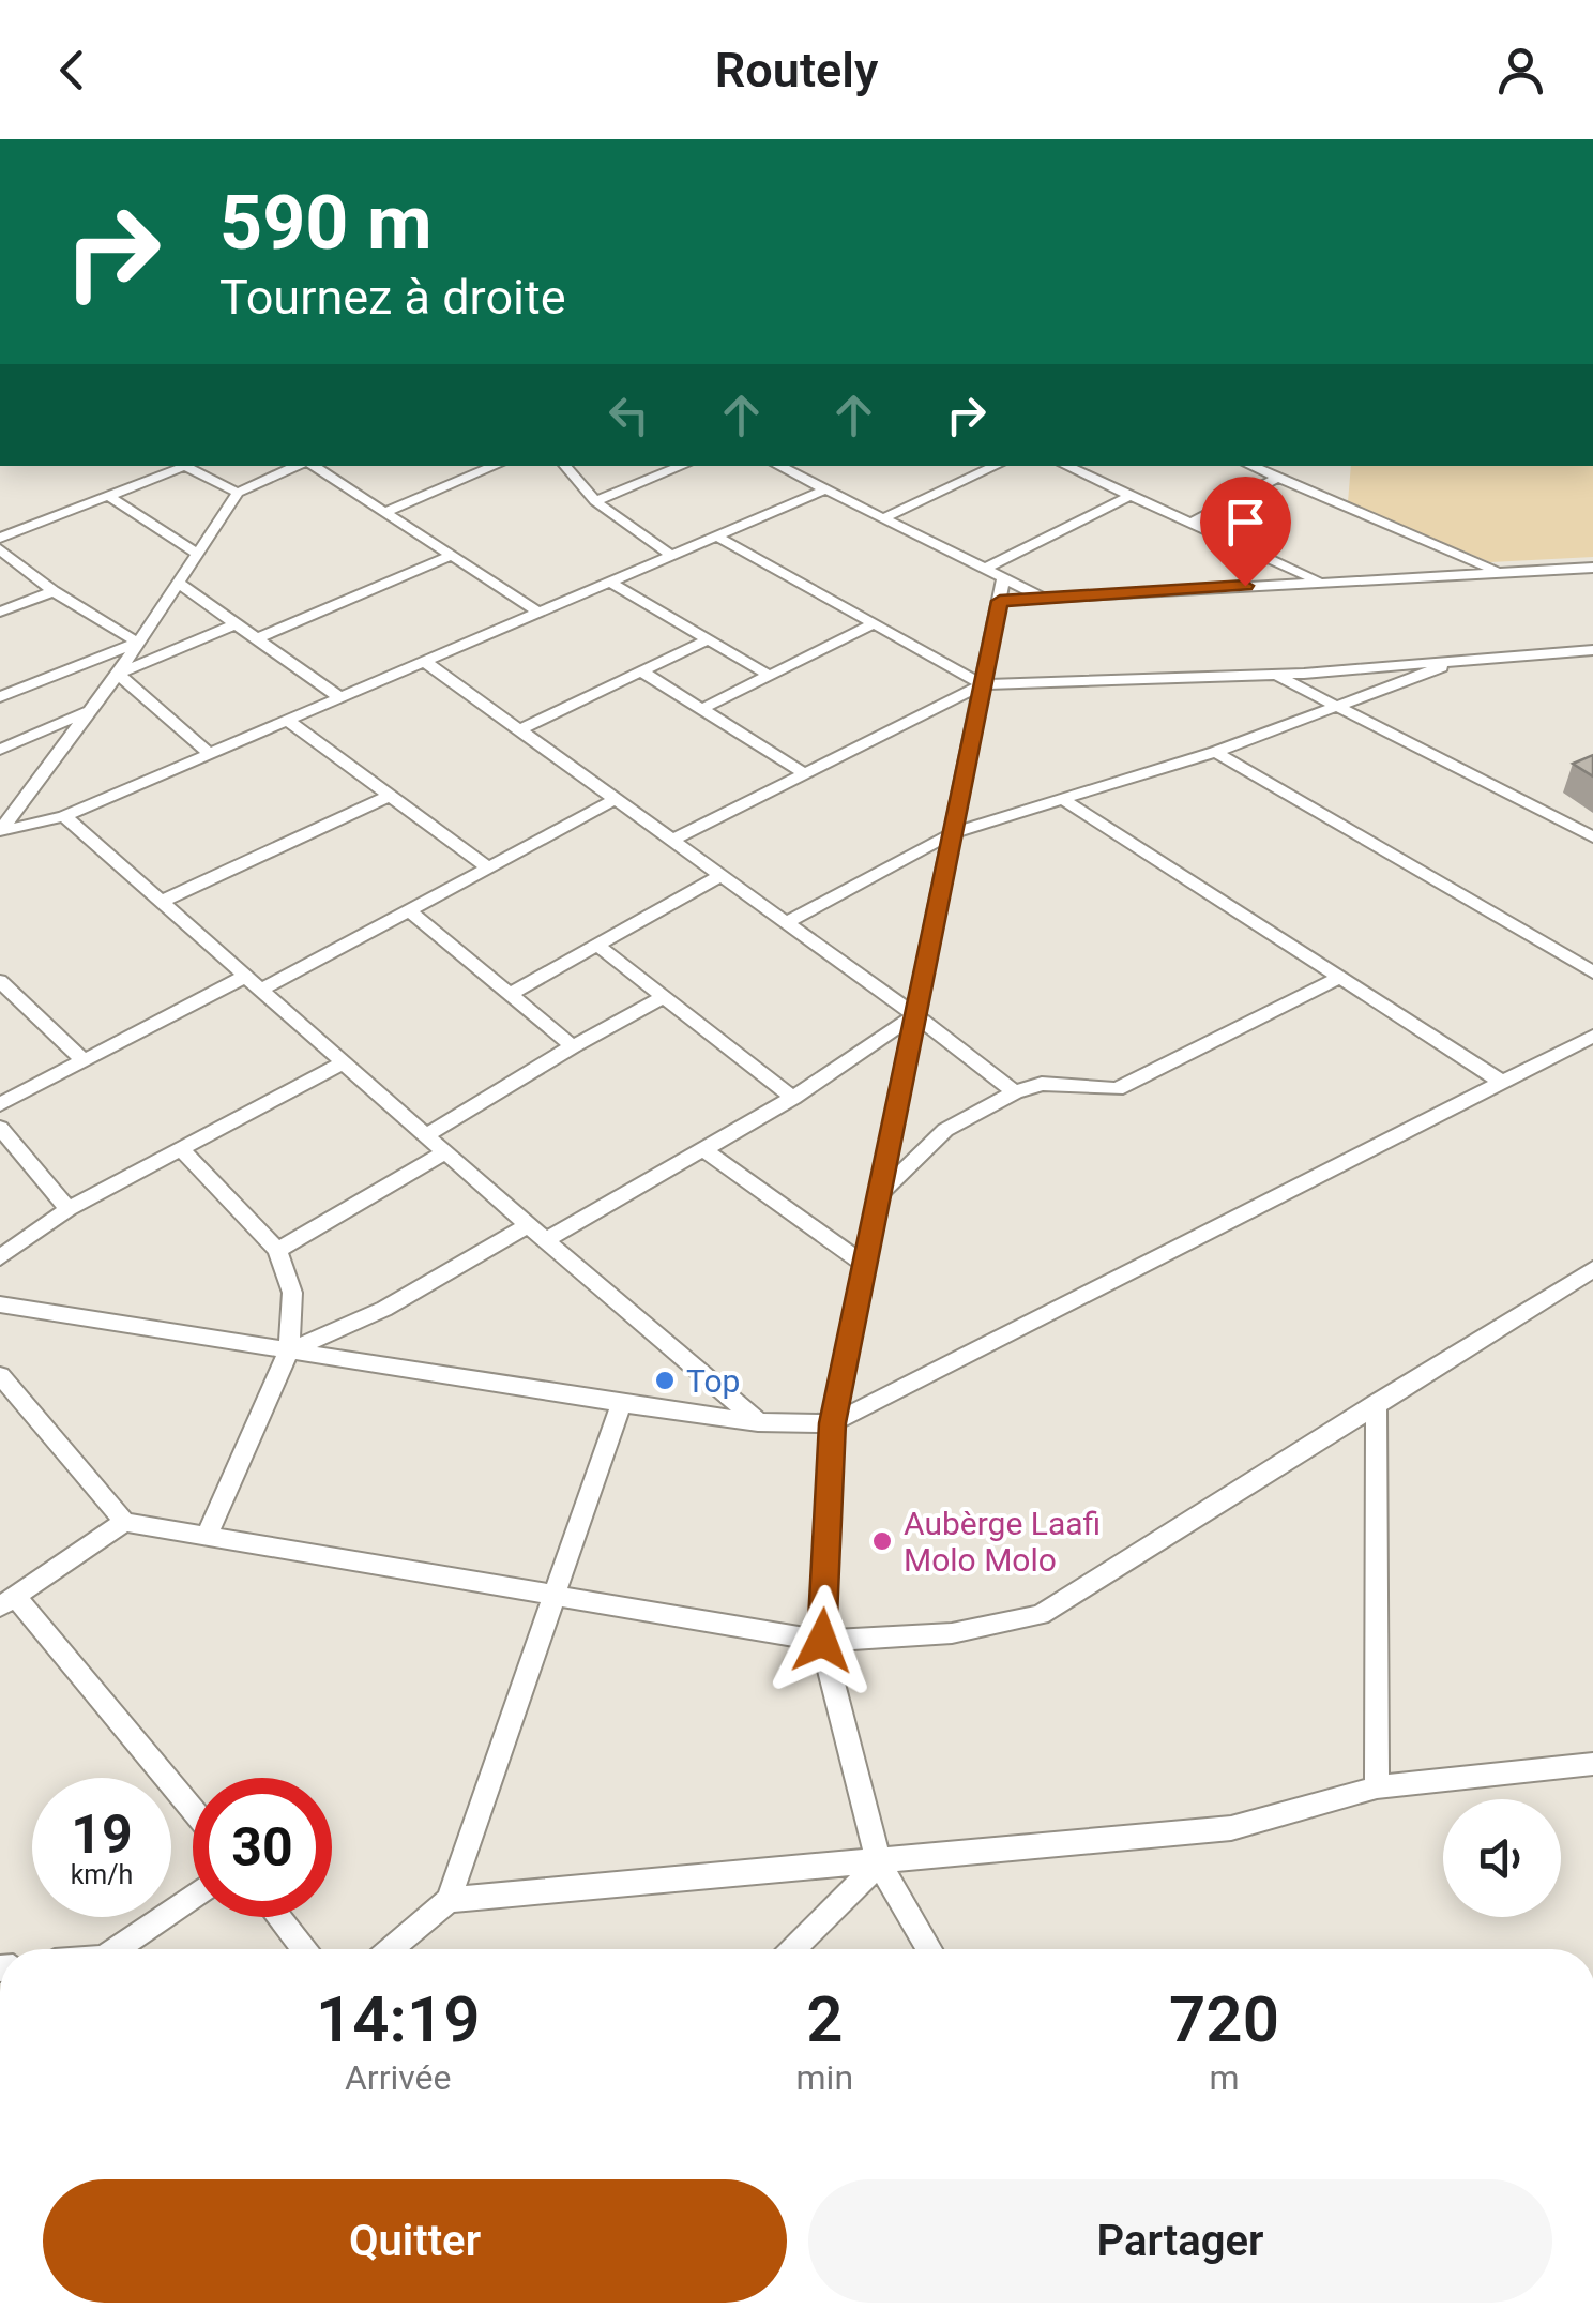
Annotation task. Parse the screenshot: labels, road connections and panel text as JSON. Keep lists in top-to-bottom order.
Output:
{
  "places": ["Top", "Aubèrge Laafi Molo Molo"],
  "page": {
    "header": "Routely",
    "turn": ["590 m", "Tournez à droite"],
    "speed": "19 km/h",
    "limit": "30",
    "eta": [
      "14:19",
      "Arrivée",
      "2",
      "min",
      "720",
      "m"
    ],
    "buttons": ["Quitter", "Partager"]
  }
}
